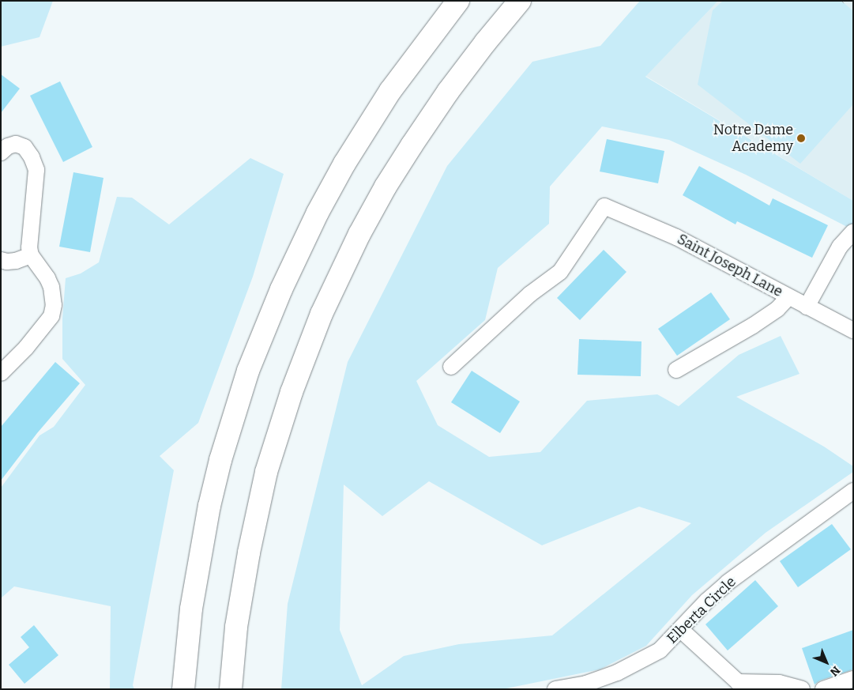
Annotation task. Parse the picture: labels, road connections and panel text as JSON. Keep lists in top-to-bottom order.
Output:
{
  "streets": {
    "street": ["Saint Joseph Lane", "Elberta Circle"]
  },
  "places": ["Notre Dame Academy"],
  "north": "bottom right"
}
